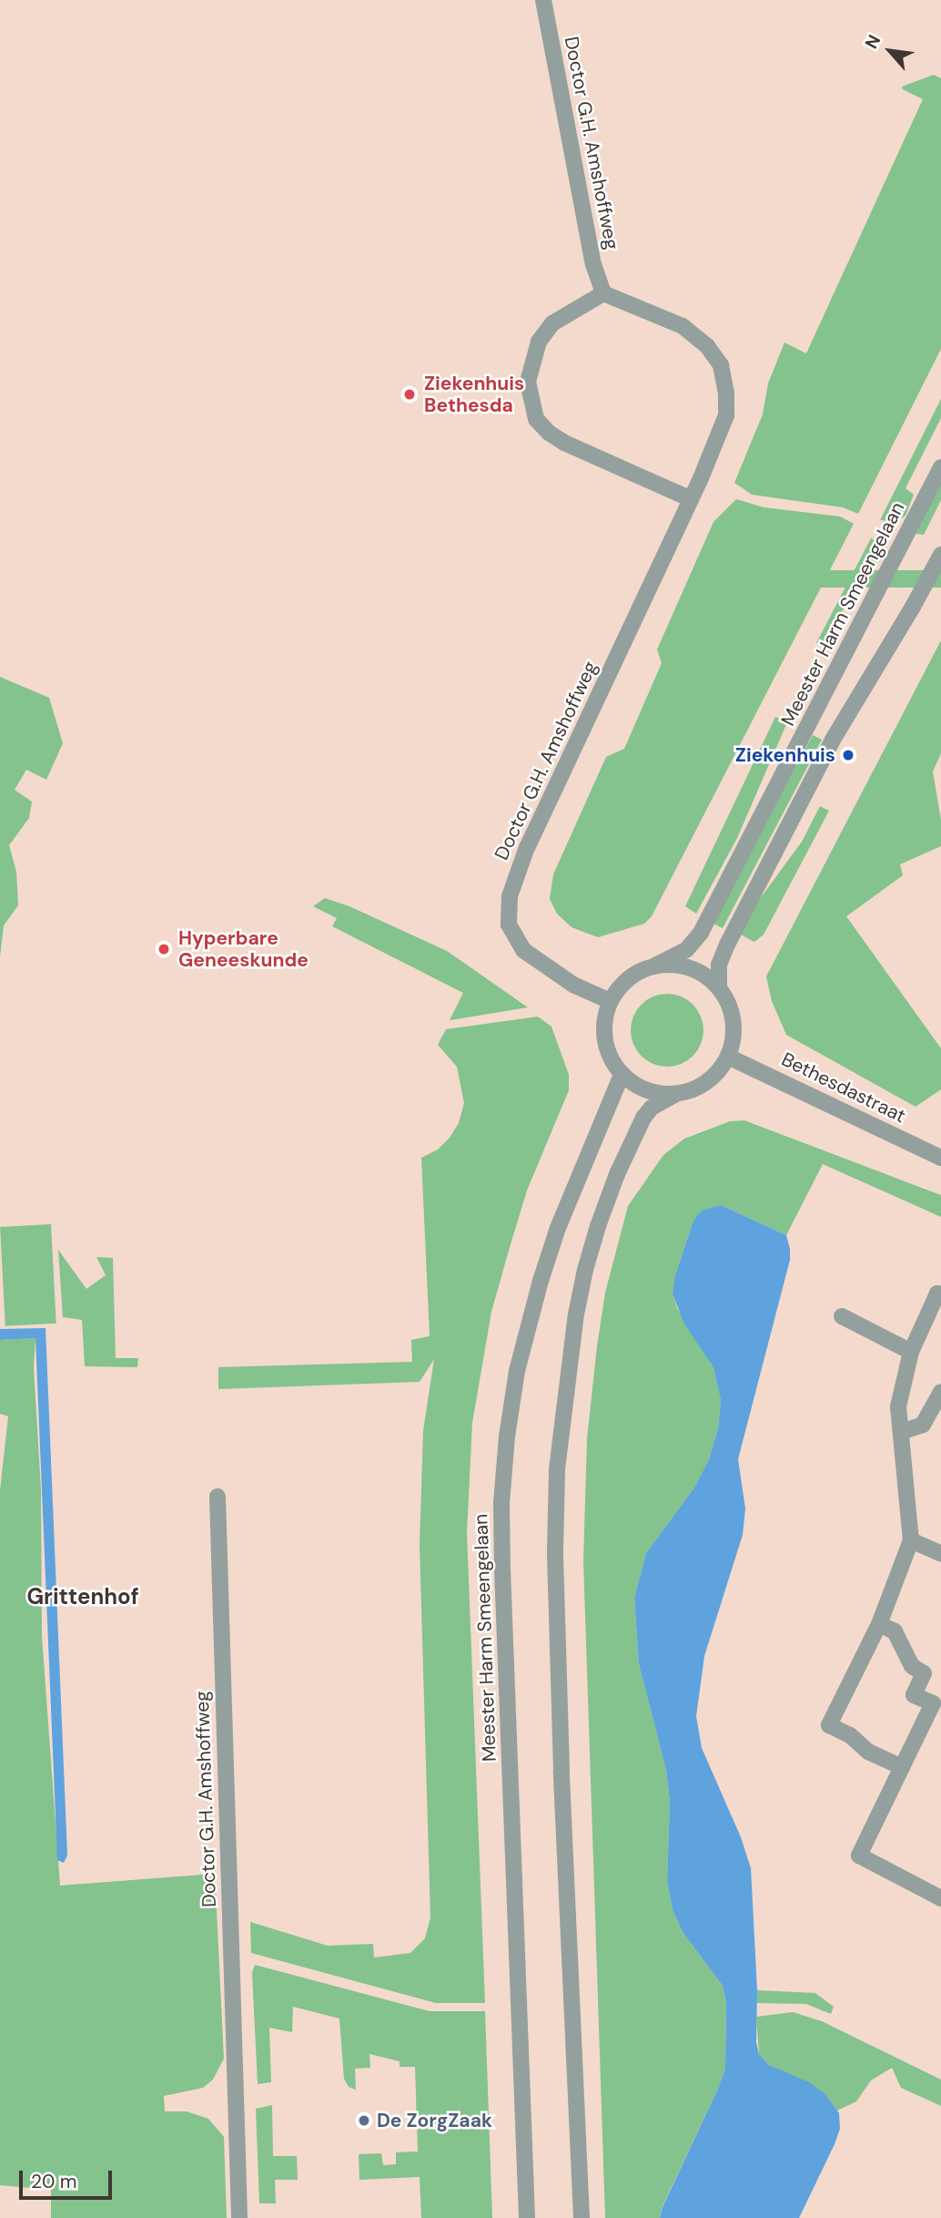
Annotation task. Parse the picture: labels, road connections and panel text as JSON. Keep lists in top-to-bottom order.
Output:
{
  "streets": {
    "street": ["Doctor G.H. Amshoffweg", "Meester Harm Smeengelaan", "Bethesdastraat"]
  },
  "crossings": [
    ["Doctor G.H. Amshoffweg", "Meester Harm Smeengelaan"],
    ["Doctor G.H. Amshoffweg", "Bethesdastraat"],
    ["Meester Harm Smeengelaan", "Bethesdastraat"]
  ],
  "districts": ["Grittenhof"],
  "places": [
    "Ziekenhuis Bethesda",
    "Ziekenhuis",
    "Hyperbare Geneeskunde",
    "De ZorgZaak"
  ],
  "scale_bar": "20 m",
  "north": "top left"
}
